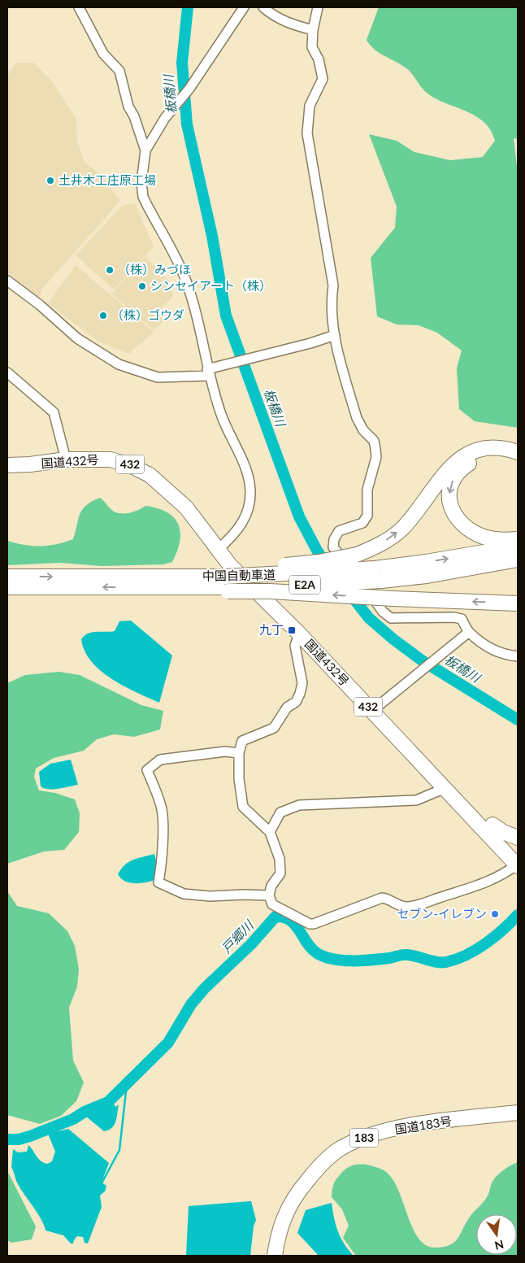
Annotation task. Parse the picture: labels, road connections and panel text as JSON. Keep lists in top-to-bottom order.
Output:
{
  "streets": {
    "highway": [
      "国道432号",
      "432",
      "中国自動車道",
      "E2A",
      "国道183号",
      "183"
    ]
  },
  "water": ["板橋川", "戸郷川"],
  "places": {
    "other": [
      "土井木工庄原工場",
      "（株）みづほ",
      "シンセイアート（株）",
      "（株）ゴウダ",
      "セブン-イレブン"
    ],
    "transit": ["九丁"]
  },
  "north": "bottom"
}
